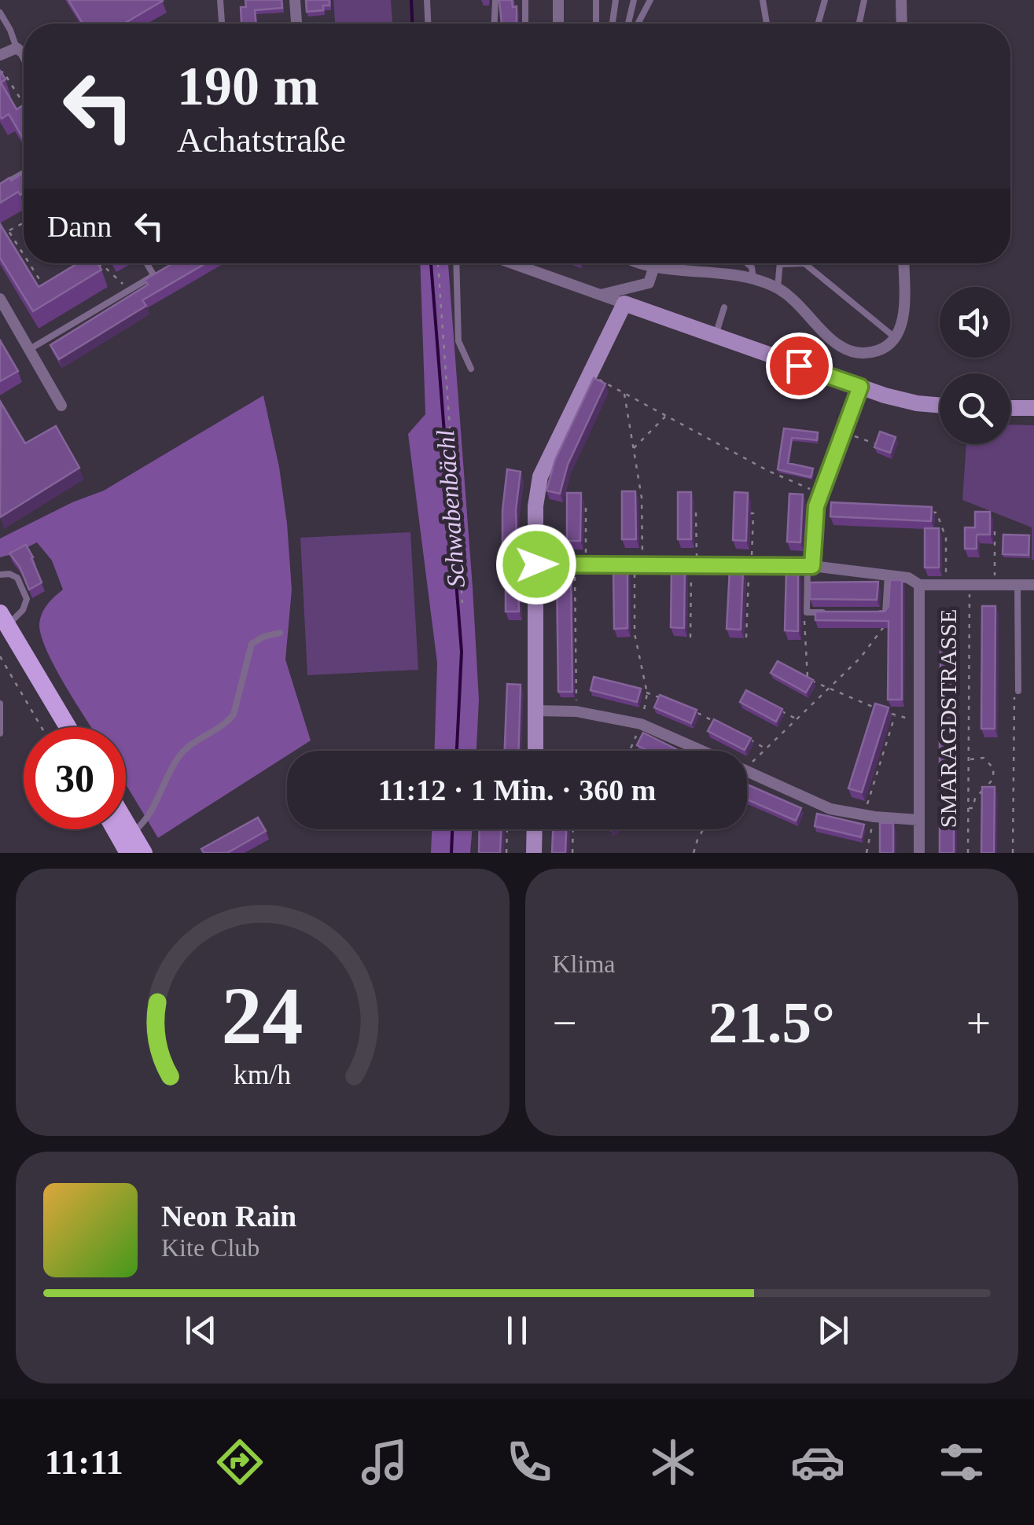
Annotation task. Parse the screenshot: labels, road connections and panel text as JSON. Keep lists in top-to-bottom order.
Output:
{
  "streets": {
    "street": ["SMARAGDSTRASSE"]
  },
  "water": ["Schwabenbächl"],
  "page": {
    "turn": ["190 m", "Achatstraße"],
    "then": "Dann",
    "limit": "30",
    "trip": "11:12 · 1 Min. · 360 m",
    "tile": "Klima",
    "heat": ["−", "21.5°", "+"],
    "song": ["Neon Rain", "Kite Club"],
    "tabs": "11:11",
    "gauge": ["24", "km/h"]
  }
}
